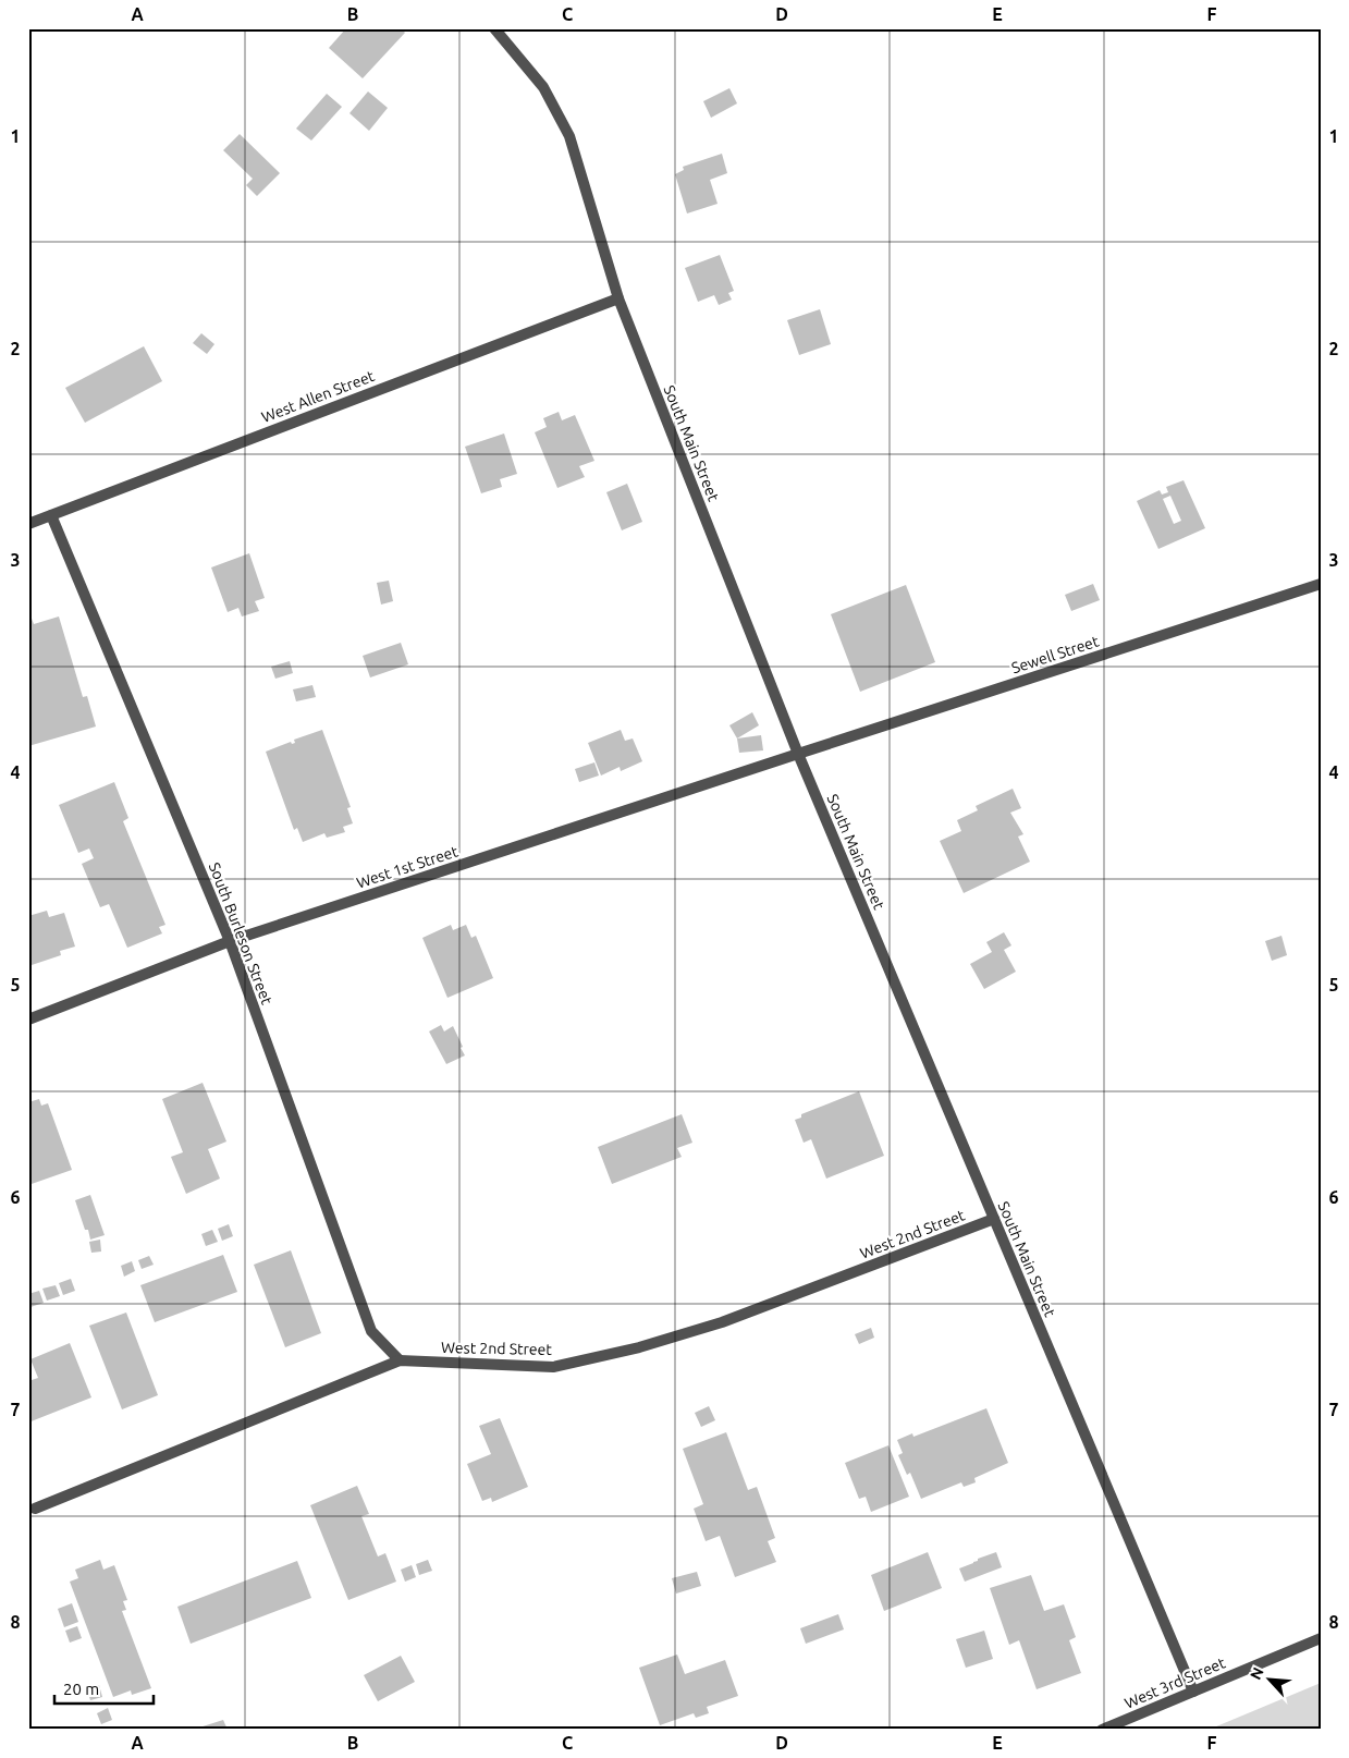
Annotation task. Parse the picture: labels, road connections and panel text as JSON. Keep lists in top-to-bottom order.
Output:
{
  "streets": {
    "street": [
      "West Allen Street",
      "South Main Street",
      "Sewell Street",
      "West 1st Street",
      "South Burleson Street",
      "West 2nd Street",
      "West 3rd Street"
    ]
  },
  "crossings": [
    ["West Allen Street", "South Main Street"],
    ["West Allen Street", "South Burleson Street"],
    ["South Main Street", "Sewell Street"],
    ["South Main Street", "West 1st Street"],
    ["South Main Street", "West 2nd Street"],
    ["South Main Street", "West 3rd Street"],
    ["Sewell Street", "West 1st Street"],
    ["West 1st Street", "South Burleson Street"],
    ["South Burleson Street", "West 2nd Street"]
  ],
  "scale_bar": "20 m",
  "north": "top left",
  "grid": {
    "columns": [
      "A",
      "B",
      "C",
      "D",
      "E",
      "F"
    ],
    "rows": [
      "1",
      "2",
      "3",
      "4",
      "5",
      "6",
      "7",
      "8"
    ]
  }
}
